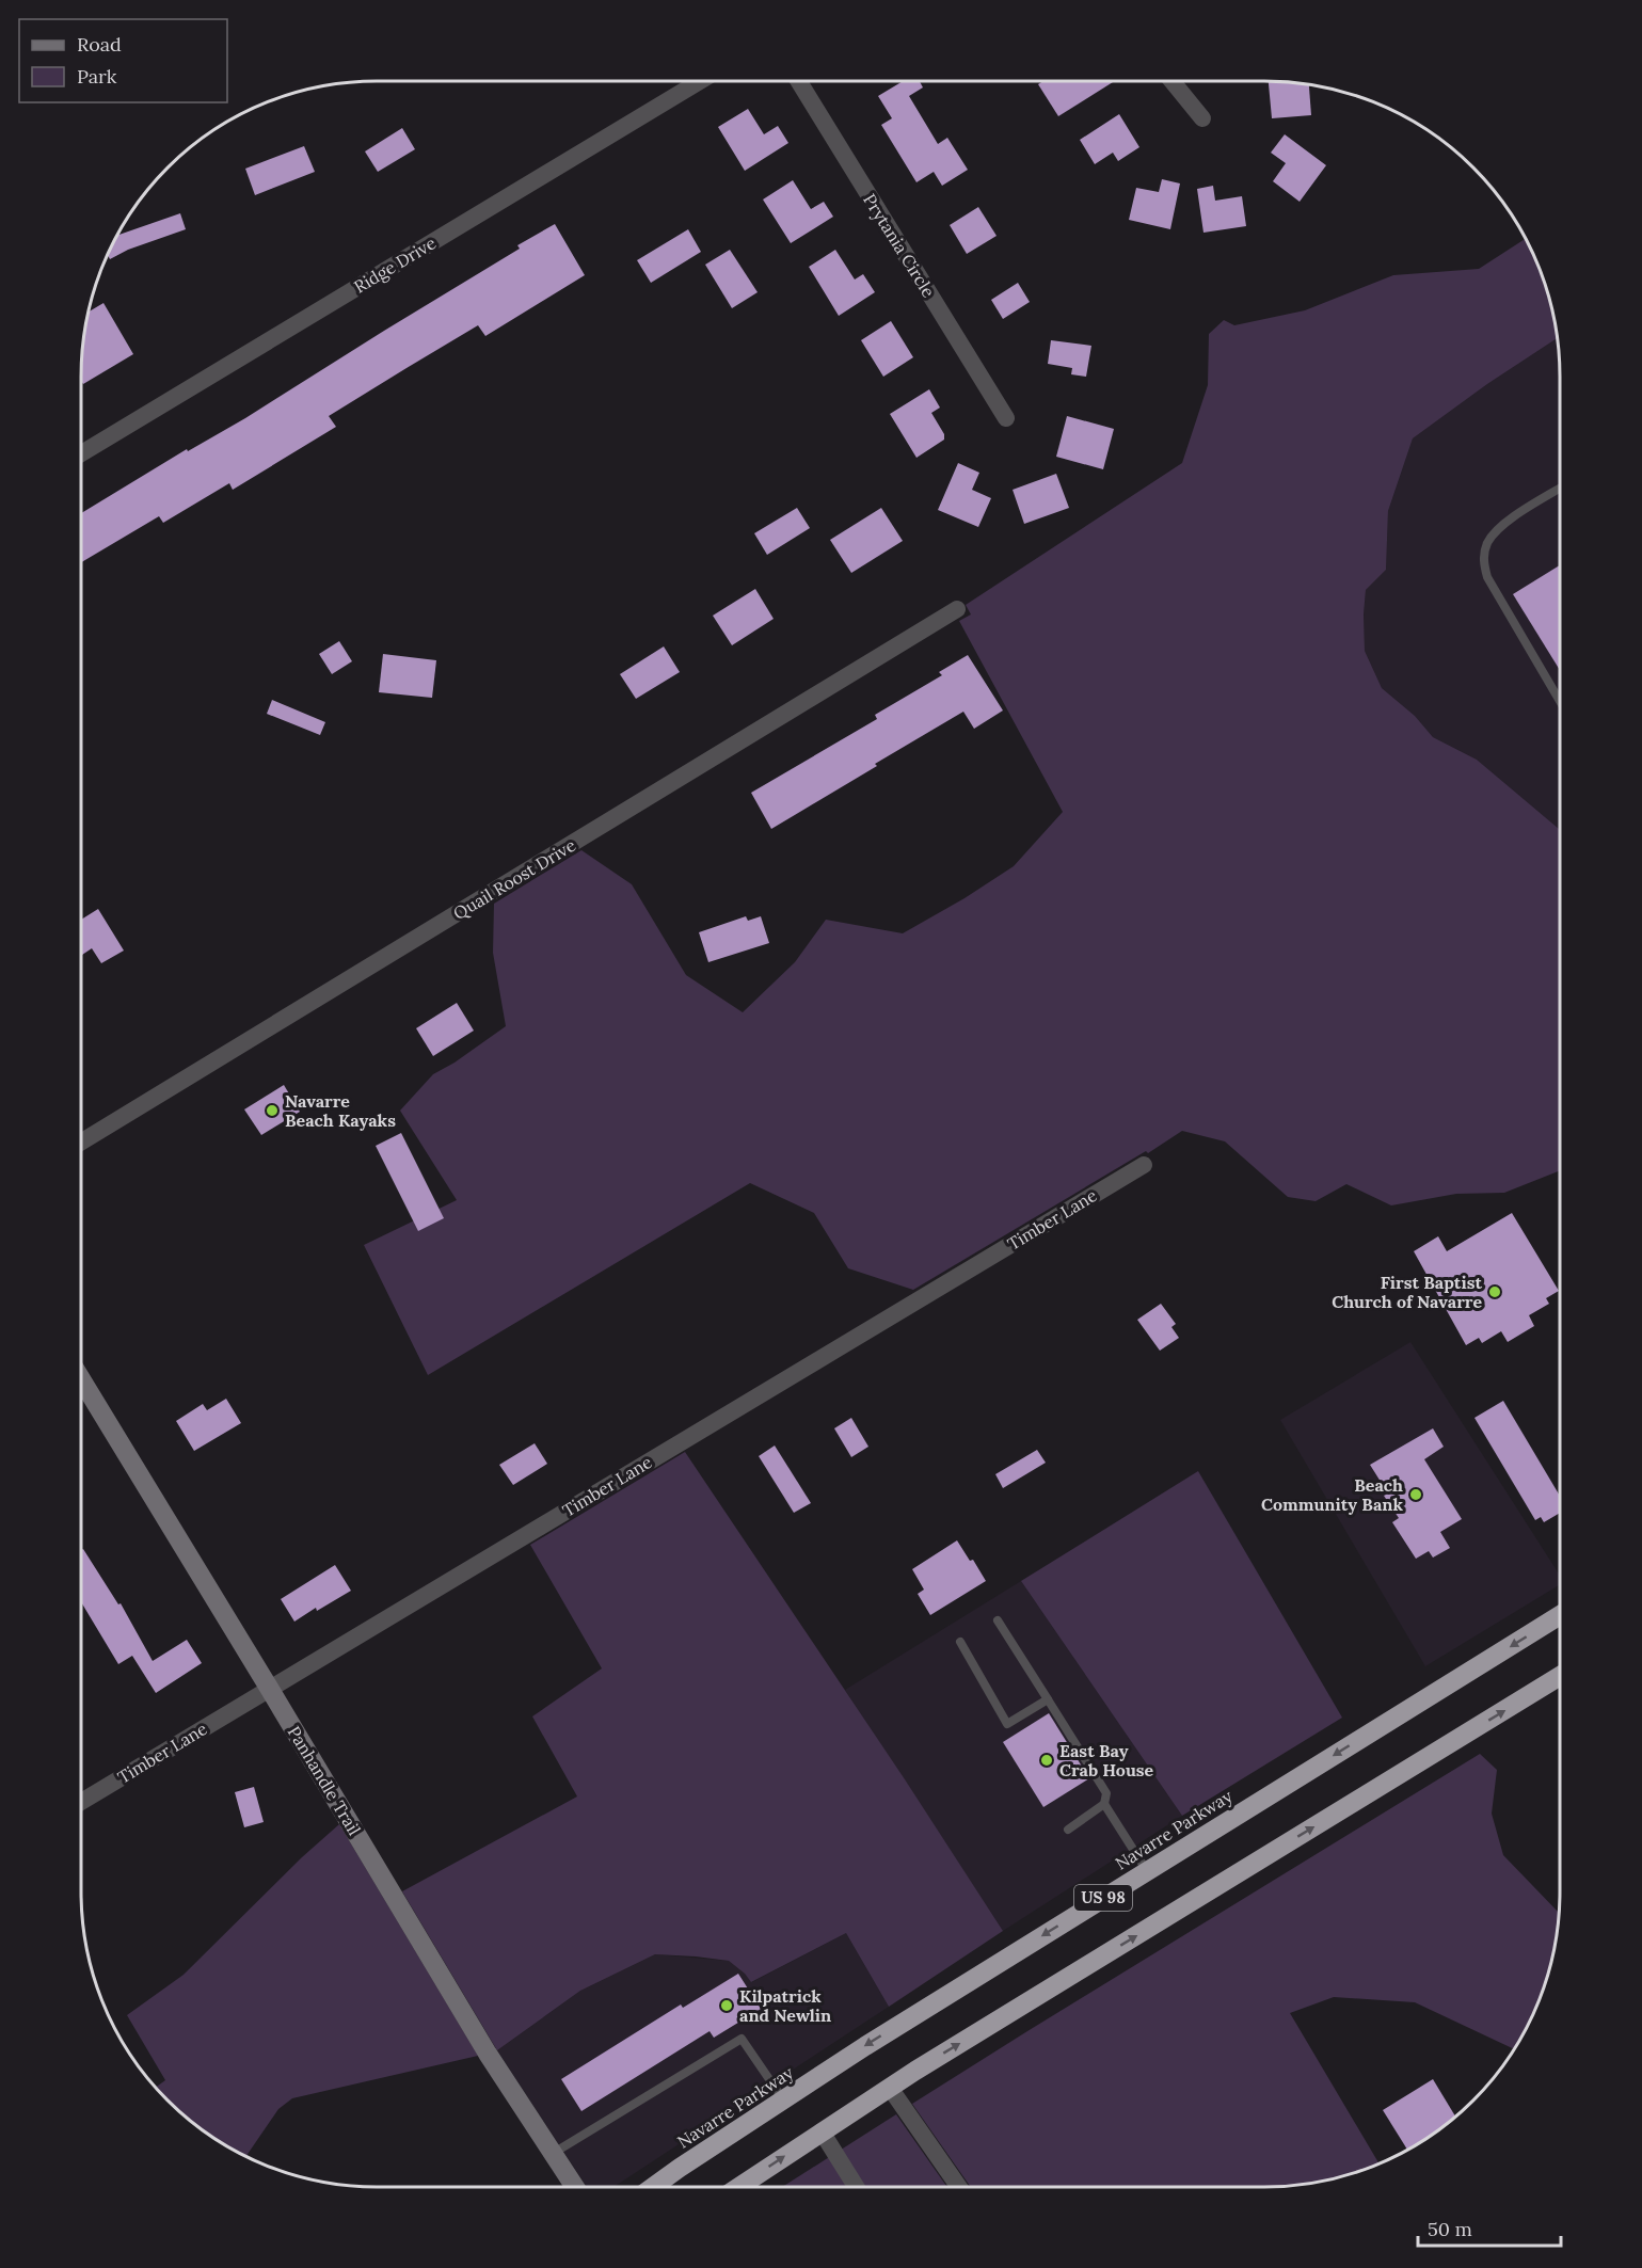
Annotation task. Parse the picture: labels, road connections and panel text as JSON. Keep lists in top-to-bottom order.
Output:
{
  "streets": {
    "highway": ["Navarre Parkway", "US 98"],
    "street": [
      "Prytania Circle",
      "Ridge Drive",
      "Quail Roost Drive",
      "Timber Lane",
      "Panhandle Trail"
    ]
  },
  "crossings": [
    ["Timber Lane", "Panhandle Trail"]
  ],
  "places": [
    "Navarre Beach Kayaks",
    "First Baptist Church of Navarre",
    "Beach Community Bank",
    "East Bay Crab House",
    "Kilpatrick and Newlin"
  ],
  "legend": ["Road", "Park"],
  "scale_bar": "50 m"
}
